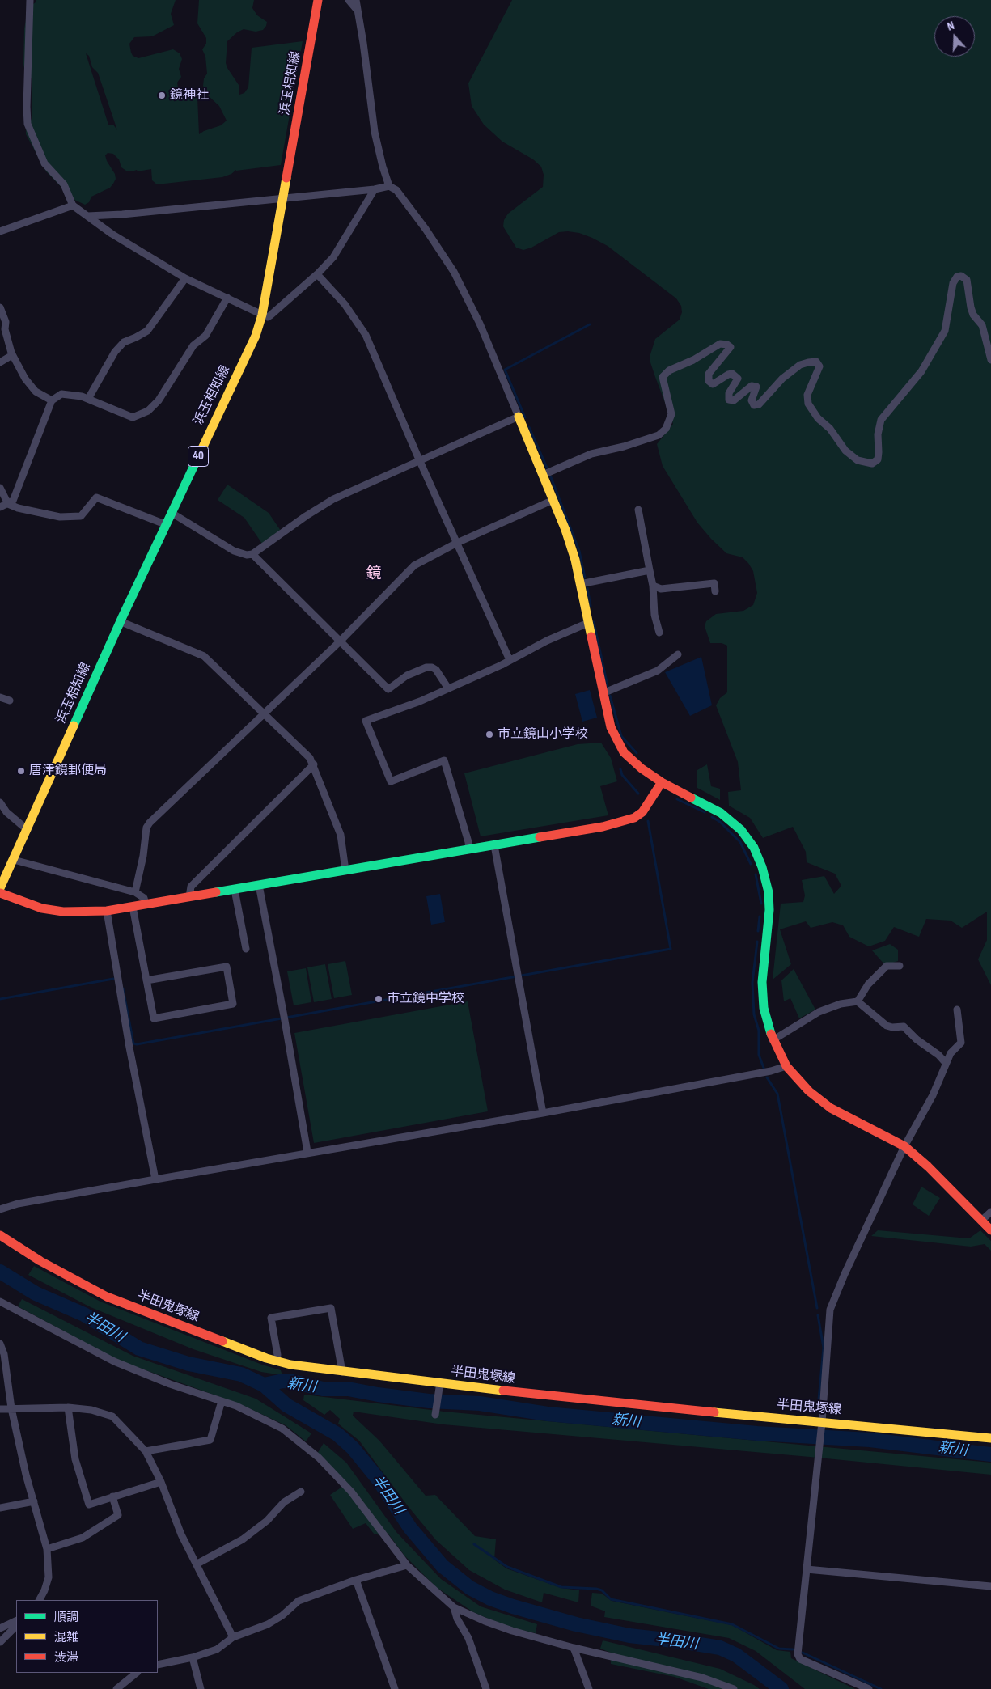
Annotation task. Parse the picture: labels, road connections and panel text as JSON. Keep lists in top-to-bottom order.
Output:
{
  "streets": {
    "main road": ["浜玉相知線", "40", "半田鬼塚線"]
  },
  "districts": ["鏡"],
  "water": ["半田川", "新川"],
  "places": [
    "鏡神社",
    "市立鏡山小学校",
    "唐津鏡郵便局",
    "市立鏡中学校"
  ],
  "legend": ["順調", "混雑", "渋滞"],
  "north": "top"
}
